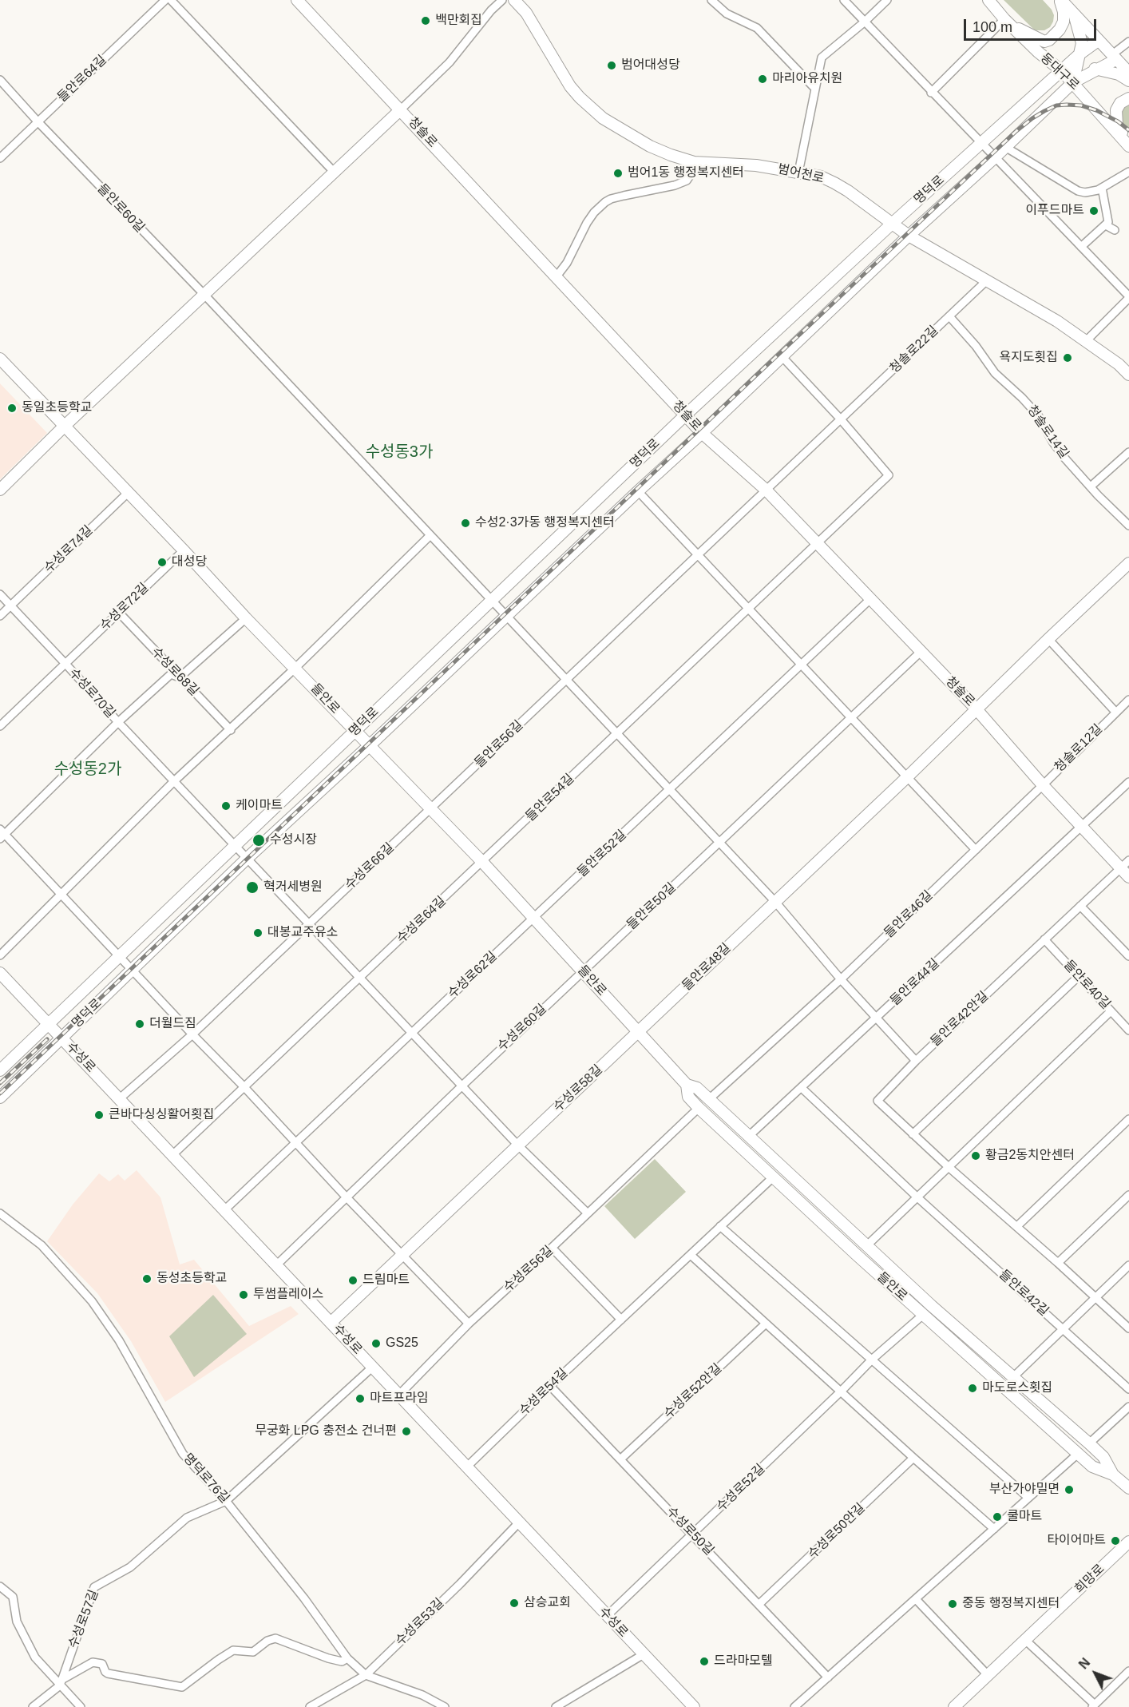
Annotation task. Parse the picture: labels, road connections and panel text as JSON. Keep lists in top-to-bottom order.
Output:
{
  "streets": {
    "main road": [
      "동대구로",
      "청솔로",
      "범어천로",
      "명덕로",
      "들안로",
      "들안로48길",
      "수성로",
      "수성로58길",
      "희망로"
    ],
    "street": [
      "들안로64길",
      "들안로60길",
      "청솔로22길",
      "청솔로14길",
      "수성로74길",
      "수성로72길",
      "수성로68길",
      "수성로70길",
      "들안로56길",
      "청솔로12길",
      "들안로54길",
      "들안로52길",
      "수성로66길",
      "들안로50길",
      "들안로46길",
      "수성로64길",
      "수성로62길",
      "들안로44길",
      "들안로40길",
      "들안로42안길",
      "수성로60길",
      "수성로56길",
      "들안로42길",
      "수성로52안길",
      "수성로54길",
      "명덕로76길",
      "수성로52길",
      "수성로50길",
      "수성로50안길",
      "수성로57길",
      "수성로53길"
    ]
  },
  "crossings": [
    ["동대구로", "명덕로"],
    ["들안로64길", "들안로60길"],
    ["청솔로", "명덕로"],
    ["청솔로", "청솔로22길"],
    ["청솔로", "들안로56길"],
    ["청솔로", "청솔로12길"],
    ["청솔로", "들안로54길"],
    ["청솔로", "들안로52길"],
    ["청솔로", "들안로50길"],
    ["청솔로", "들안로46길"],
    ["청솔로", "들안로48길"],
    ["청솔로", "들안로44길"],
    ["청솔로", "들안로42안길"],
    ["범어천로", "명덕로"],
    ["범어천로", "청솔로22길"],
    ["명덕로", "들안로60길"],
    ["명덕로", "들안로"],
    ["명덕로", "수성로"],
    ["청솔로22길", "청솔로14길"],
    ["청솔로22길", "들안로56길"],
    ["청솔로22길", "들안로54길"],
    ["수성로74길", "들안로"],
    ["수성로72길", "수성로68길"],
    ["수성로72길", "수성로70길"],
    ["수성로72길", "들안로"],
    ["수성로68길", "수성로70길"],
    ["들안로", "들안로56길"],
    ["들안로", "들안로54길"],
    ["들안로", "들안로52길"],
    ["들안로", "수성로66길"],
    ["들안로", "들안로50길"],
    ["들안로", "들안로46길"],
    ["들안로", "수성로64길"],
    ["들안로", "들안로48길"],
    ["들안로", "수성로62길"],
    ["들안로", "들안로44길"],
    ["들안로", "수성로60길"],
    ["들안로", "수성로58길"],
    ["들안로", "수성로56길"],
    ["들안로", "수성로54길"],
    ["들안로", "수성로52길"],
    ["들안로56길", "수성로66길"],
    ["청솔로12길", "들안로46길"],
    ["들안로54길", "수성로64길"],
    ["들안로52길", "수성로62길"],
    ["수성로66길", "수성로"],
    ["들안로50길", "수성로60길"],
    ["수성로64길", "수성로"],
    ["들안로48길", "수성로58길"],
    ["수성로62길", "수성로"],
    ["들안로44길", "들안로42길"],
    ["들안로40길", "들안로42안길"],
    ["수성로60길", "수성로"],
    ["수성로", "수성로58길"],
    ["수성로", "수성로56길"],
    ["수성로", "수성로54길"],
    ["수성로", "수성로52길"],
    ["수성로", "수성로57길"],
    ["수성로", "수성로53길"],
    ["수성로52안길", "수성로50길"],
    ["수성로54길", "수성로50길"],
    ["명덕로76길", "수성로57길"],
    ["명덕로76길", "수성로53길"],
    ["수성로52길", "수성로50길"],
    ["수성로50길", "수성로50안길"]
  ],
  "districts": ["수성동3가", "수성동2가"],
  "places": [
    "백만회집",
    "범어대성당",
    "마리아유치원",
    "범어1동 행정복지센터",
    "이푸드마트",
    "욕지도횟집",
    "동일초등학교",
    "수성2·3가동 행정복지센터",
    "대성당",
    "케이마트",
    "수성시장",
    "혁거세병원",
    "대봉교주유소",
    "더월드짐",
    "큰바다싱싱활어횟집",
    "황금2동치안센터",
    "동성초등학교",
    "드림마트",
    "투썸플레이스",
    "GS25",
    "마도로스횟집",
    "마트프라임",
    "무궁화 LPG 충전소 건너편",
    "부산가야밀면",
    "쿨마트",
    "타이어마트",
    "삼승교회",
    "중동 행정복지센터",
    "드라마모텔"
  ],
  "scale_bar": "100 m",
  "north": "top left"
}
